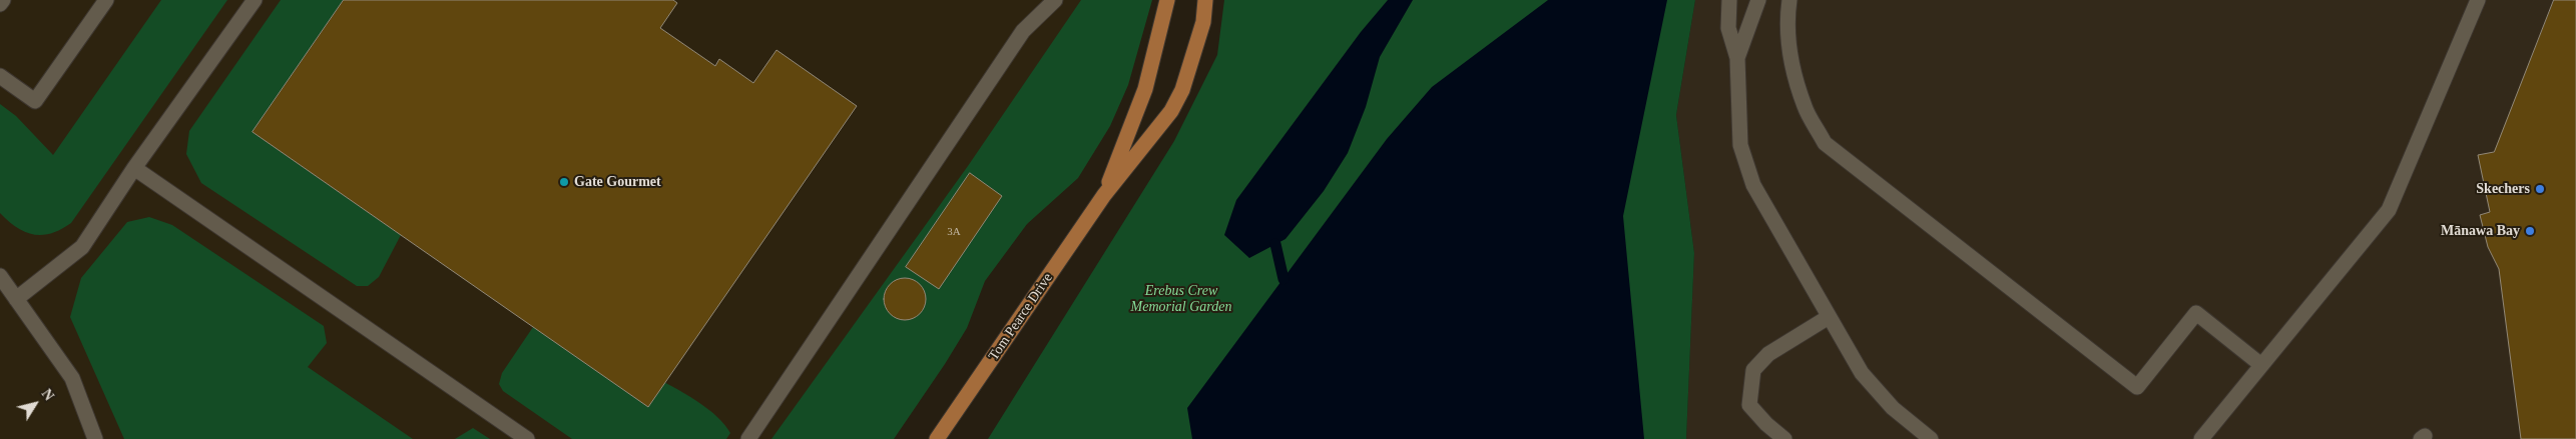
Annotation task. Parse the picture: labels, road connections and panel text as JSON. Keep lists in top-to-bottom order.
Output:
{
  "streets": {
    "main road": ["Tom Pearce Drive"]
  },
  "parks": ["Erebus Crew Memorial Garden"],
  "places": ["Gate Gourmet", "Skechers", "Mānawa Bay"],
  "house_numbers": ["3A"],
  "north": "top right"
}
